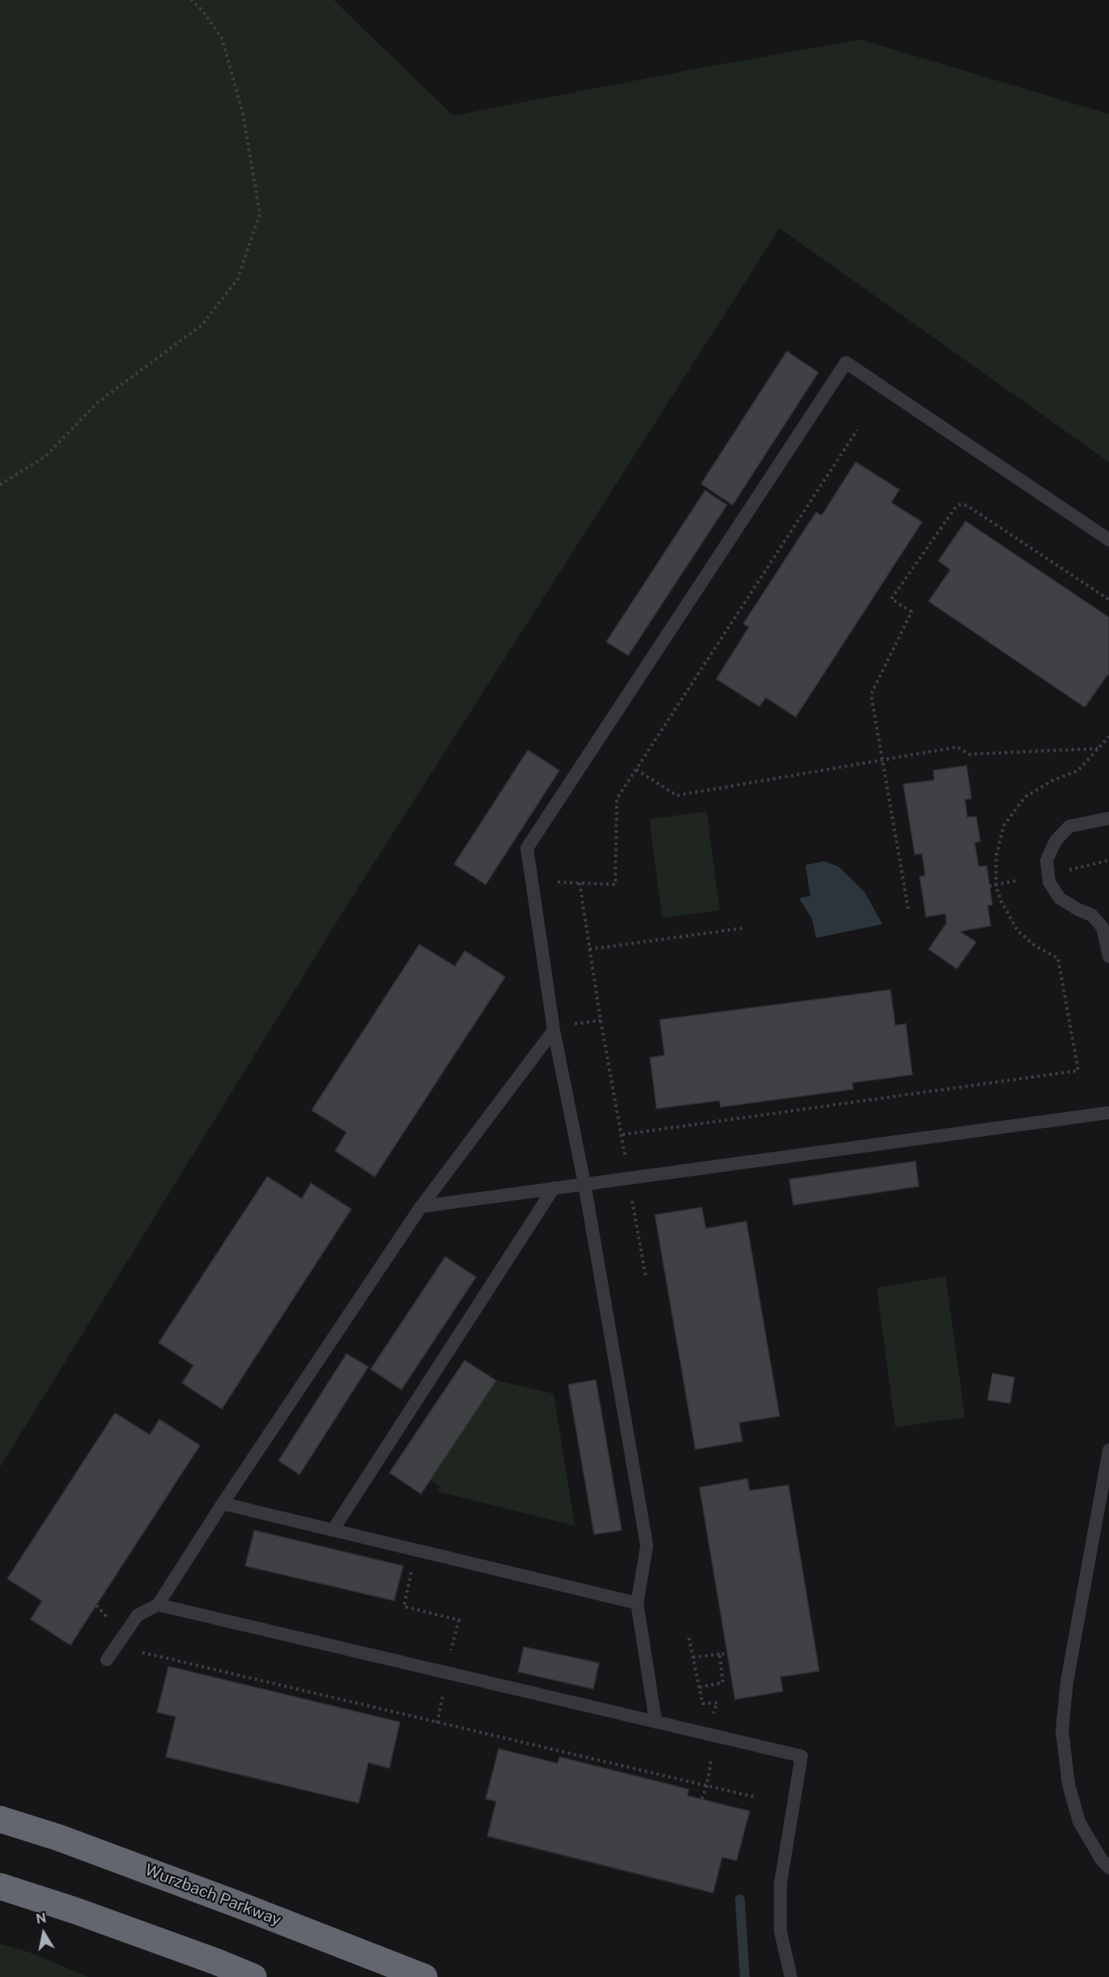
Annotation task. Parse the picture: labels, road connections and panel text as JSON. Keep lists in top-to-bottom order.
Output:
{
  "streets": {
    "highway": ["Wurzbach Parkway"]
  },
  "north": "top"
}
